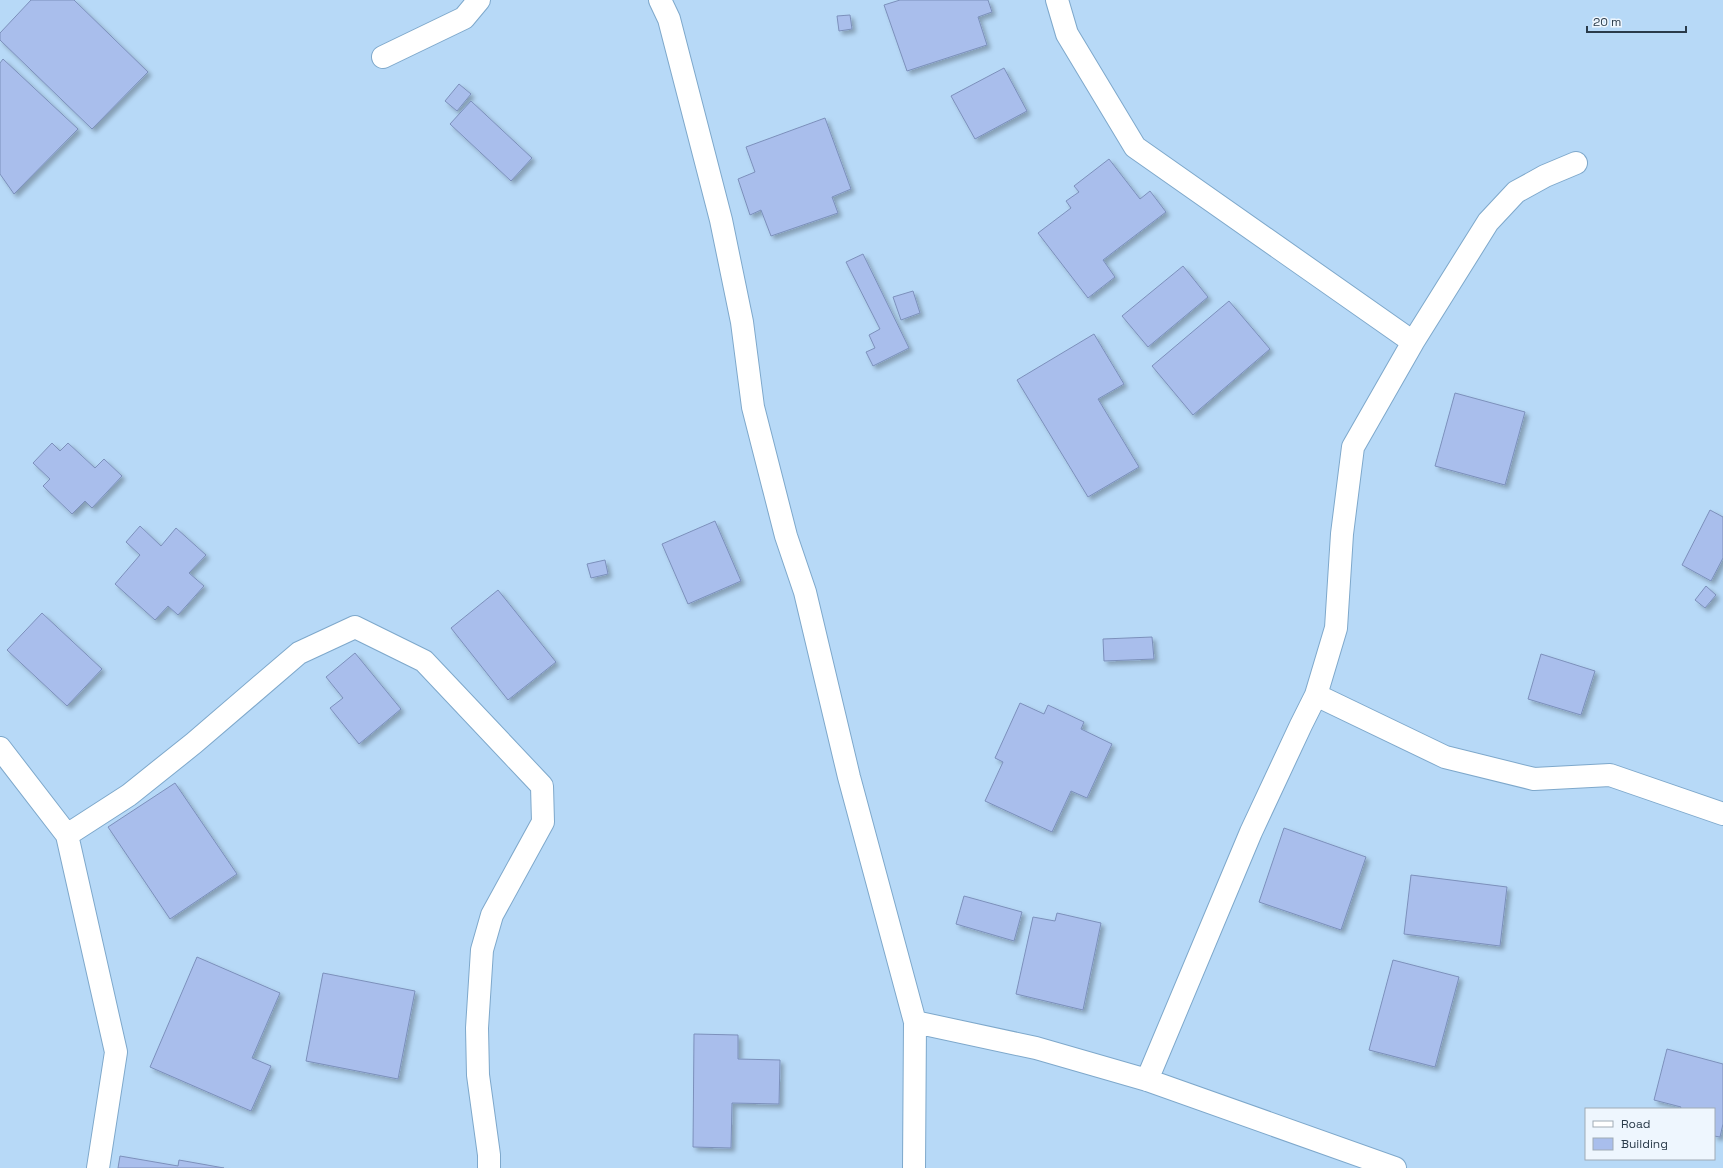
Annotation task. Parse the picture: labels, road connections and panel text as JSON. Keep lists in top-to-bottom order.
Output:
{
  "legend": ["Road", "Building"],
  "scale_bar": "20 m"
}
